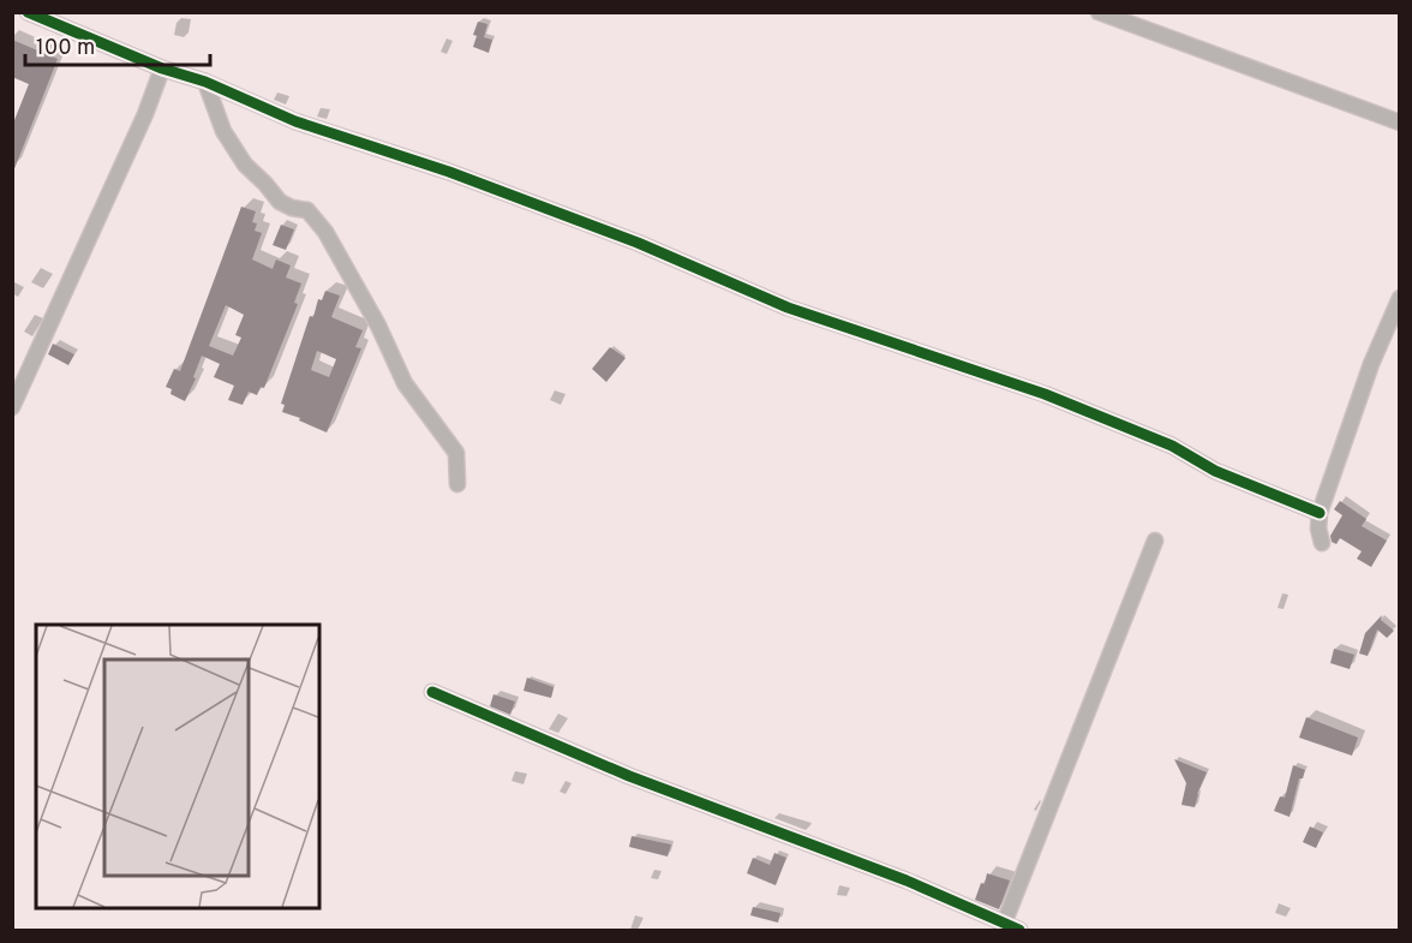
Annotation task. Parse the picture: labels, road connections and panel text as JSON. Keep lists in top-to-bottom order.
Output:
{
  "scale_bar": "100 m"
}
